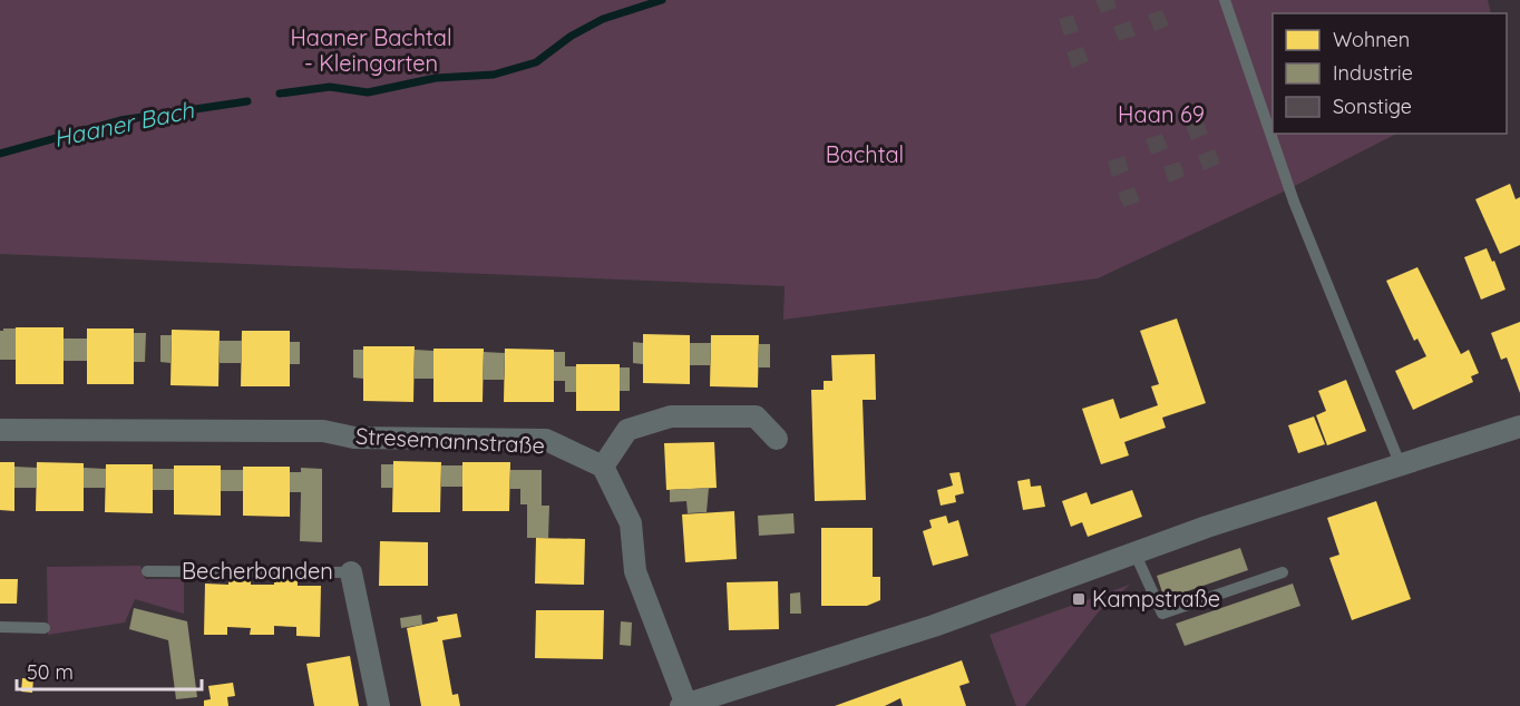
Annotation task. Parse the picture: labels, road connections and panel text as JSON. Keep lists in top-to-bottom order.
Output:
{
  "streets": {
    "street": ["Stresemannstraße", "Becherbanden"]
  },
  "water": ["Haaner Bach"],
  "parks": ["Haaner Bachtal - Kleingarten", "Haan 69", "Bachtal"],
  "places": {
    "transit": ["Kampstraße"]
  },
  "legend": ["Wohnen", "Industrie", "Sonstige"],
  "scale_bar": "50 m"
}
